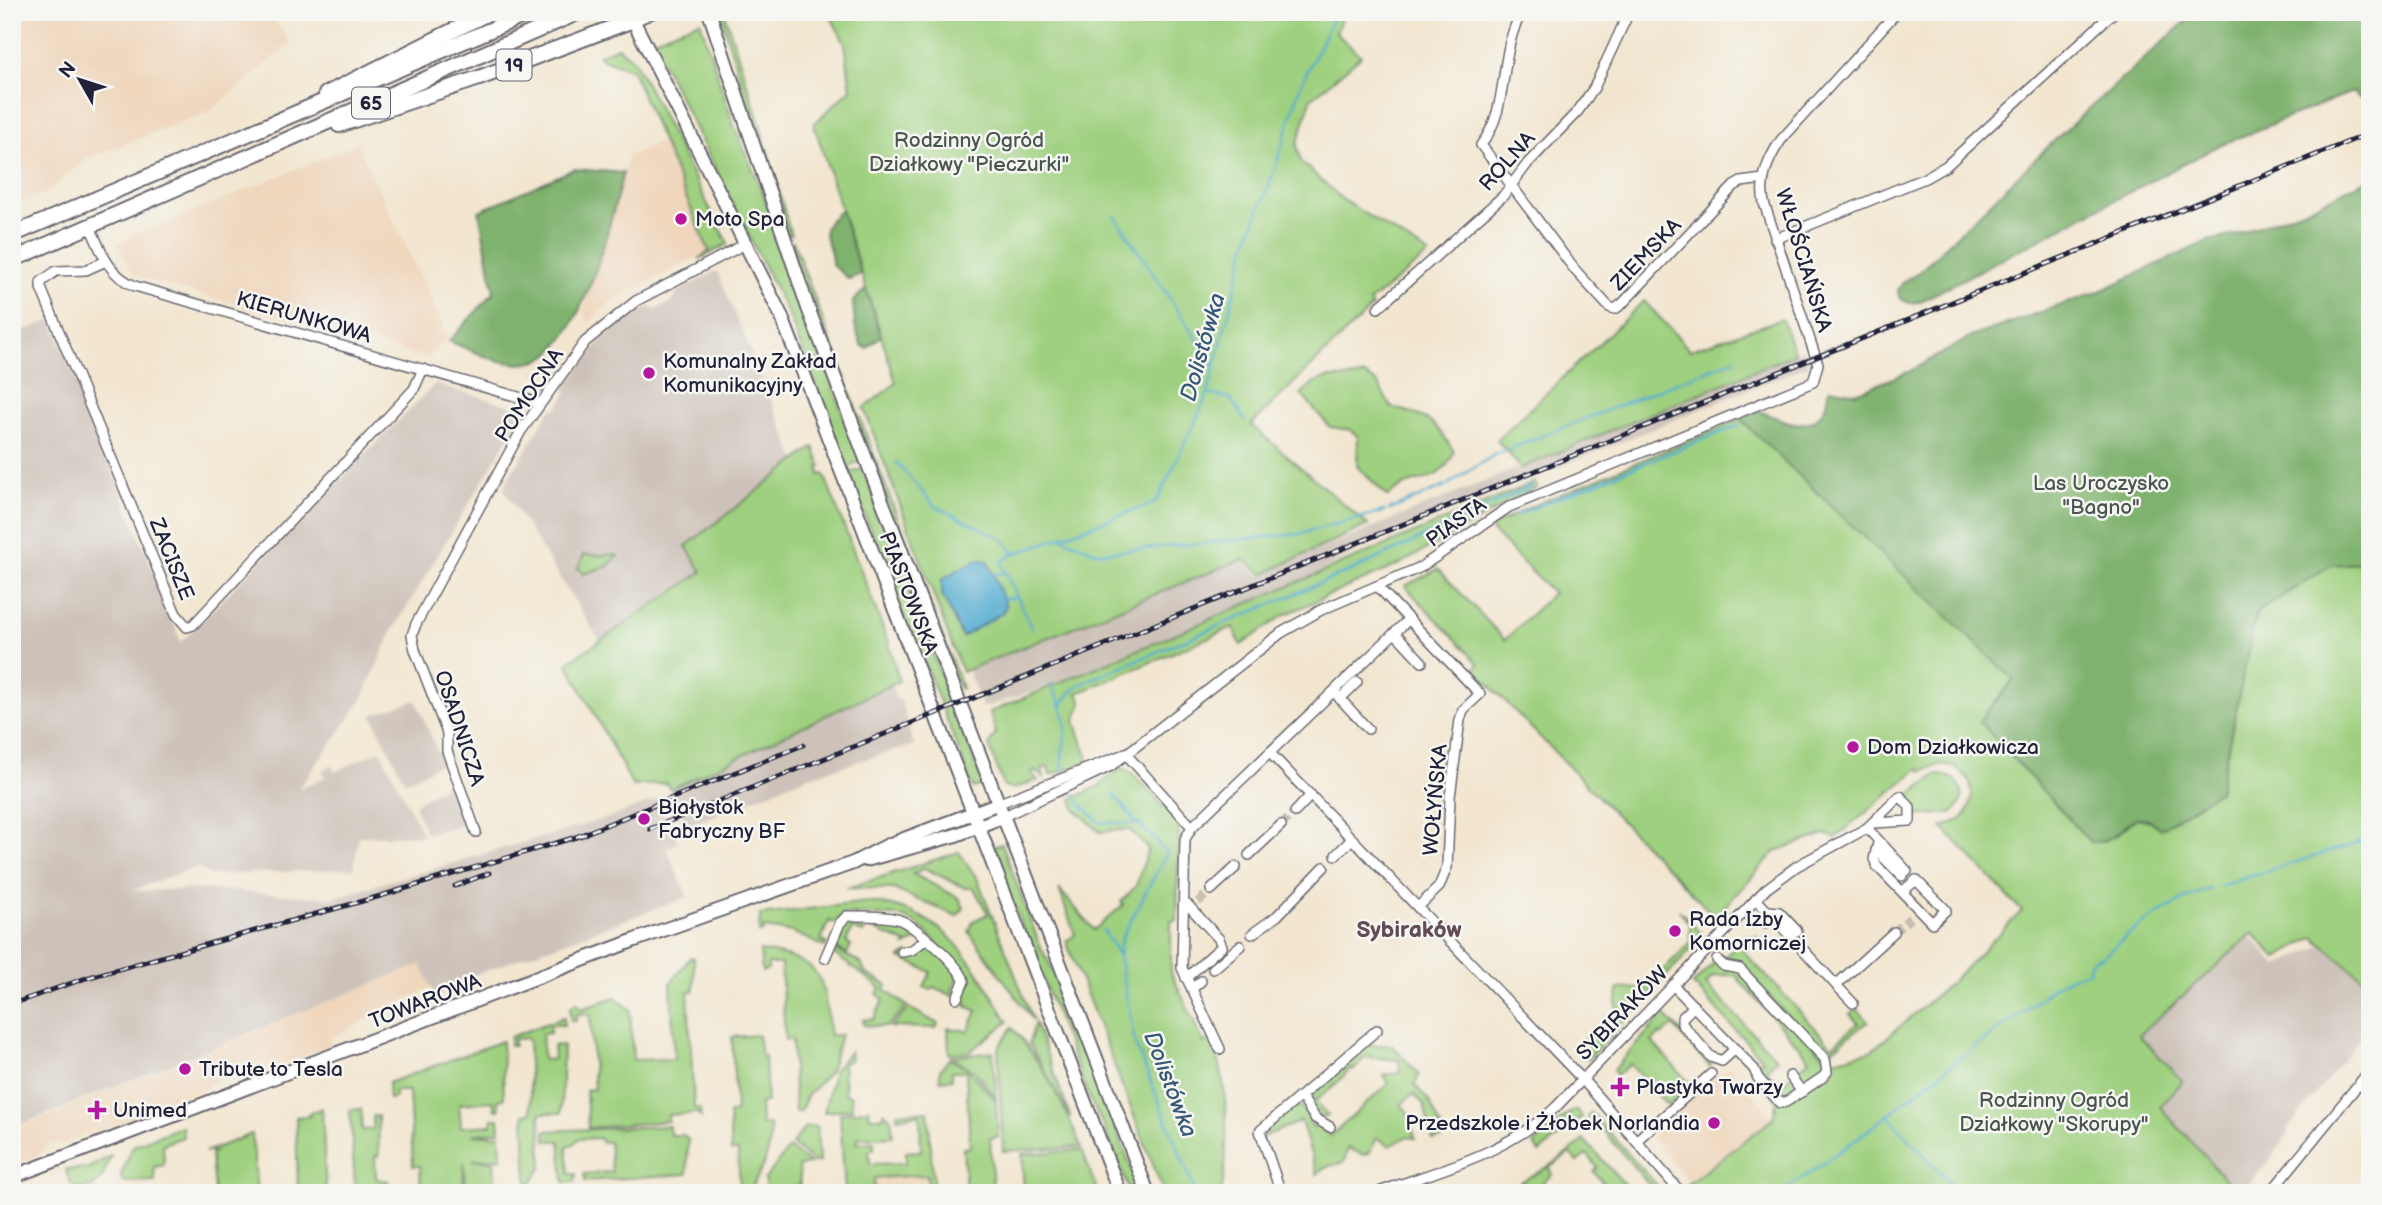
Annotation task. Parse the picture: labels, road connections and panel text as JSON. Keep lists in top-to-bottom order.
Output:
{
  "streets": {
    "highway": ["19", "65"],
    "main road": ["PIASTOWSKA", "TOWAROWA"],
    "street": [
      "ROLNA",
      "ZIEMSKA",
      "WŁOŚCIAŃSKA",
      "KIERUNKOWA",
      "POMOCNA",
      "PIASTA",
      "ZACISZE",
      "OSADNICZA",
      "WOŁYŃSKA",
      "SYBIRAKÓW"
    ]
  },
  "crossings": [
    ["19", "65"],
    ["19", "KIERUNKOWA"],
    ["19", "PIASTOWSKA"],
    ["ROLNA", "ZIEMSKA"],
    ["ZIEMSKA", "WŁOŚCIAŃSKA"],
    ["WŁOŚCIAŃSKA", "PIASTA"],
    ["KIERUNKOWA", "POMOCNA"],
    ["KIERUNKOWA", "ZACISZE"],
    ["POMOCNA", "PIASTOWSKA"],
    ["POMOCNA", "OSADNICZA"],
    ["PIASTA", "PIASTOWSKA"],
    ["PIASTA", "TOWAROWA"],
    ["PIASTOWSKA", "TOWAROWA"]
  ],
  "districts": ["Sybiraków"],
  "water": ["Dolistówka"],
  "parks": ["Rodzinny Ogród Działkowy \"Pieczurki\"", "Las Uroczysko \"Bagno\"", "Rodzinny Ogród Działkowy \"Skorupy\""],
  "places": {
    "other": [
      "Moto Spa",
      "Komunalny Zakład Komunikacyjny",
      "Dom Działkowicza",
      "Białystok Fabryczny BF",
      "Rada Izby Komorniczej",
      "Tribute to Tesla",
      "Przedszkole i Żłobek Norlandia"
    ],
    "health": ["Plastyka Twarzy", "Unimed"]
  },
  "north": "top left"
}
